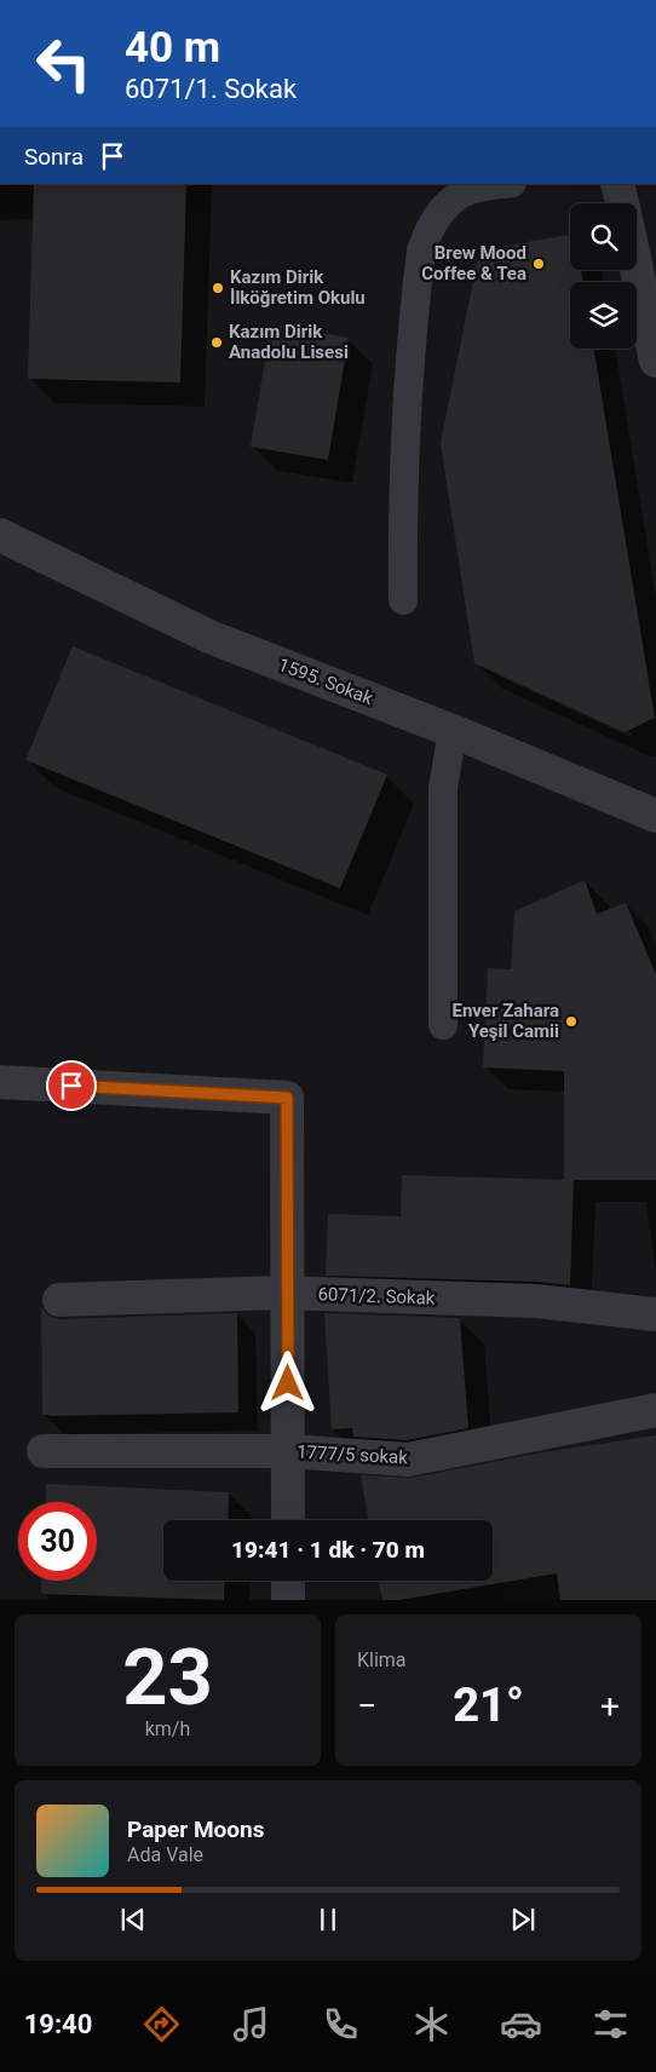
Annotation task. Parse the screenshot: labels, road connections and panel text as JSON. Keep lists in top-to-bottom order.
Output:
{
  "streets": {
    "street": ["1595. Sokak", "6071/2. Sokak", "1777/5 sokak"]
  },
  "places": [
    "Brew Mood Coffee & Tea",
    "Kazım Dirik İlköğretim Okulu",
    "Kazım Dirik Anadolu Lisesi",
    "Enver Zahara Yeşil Camii"
  ],
  "page": {
    "turn": ["40 m", "6071/1. Sokak"],
    "then": "Sonra",
    "limit": "30",
    "trip": "19:41 · 1 dk · 70 m",
    "tile": [
      ["23", "km/h"],
      "Klima"
    ],
    "heat": ["−", "21°", "+"],
    "song": ["Paper Moons", "Ada Vale"],
    "tabs": "19:40"
  }
}
